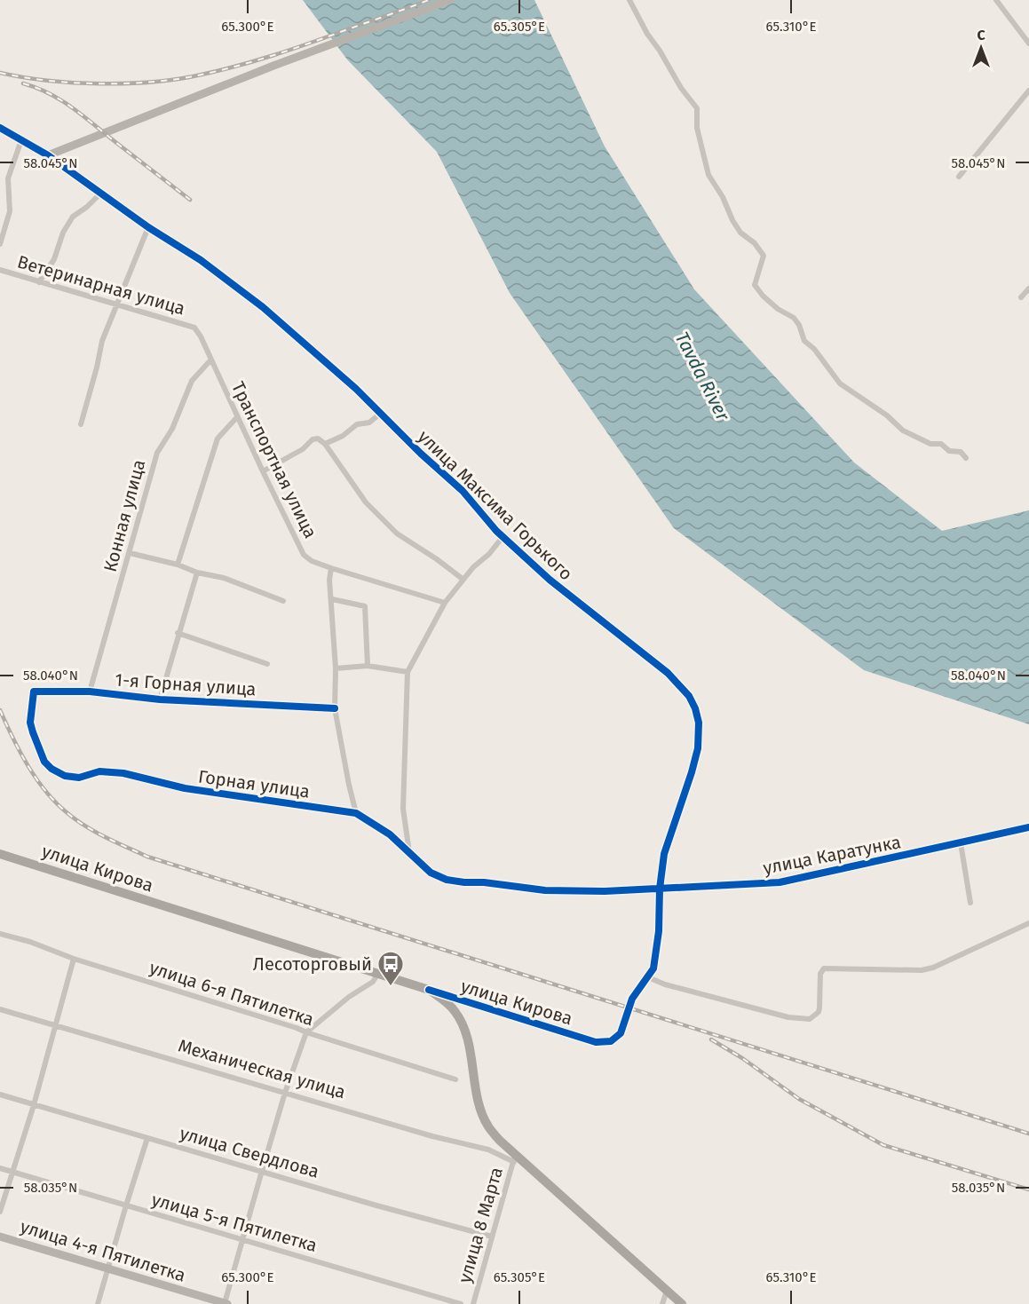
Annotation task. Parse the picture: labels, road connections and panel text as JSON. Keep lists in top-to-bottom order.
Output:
{
  "streets": {
    "main road": ["улица Кирова", "Механическая улица"],
    "street": [
      "Ветеринарная улица",
      "Транспортная улица",
      "улица Максима Горького",
      "Конная улица",
      "1-я Горная улица",
      "Горная улица",
      "улица Каратунка",
      "улица 6-я Пятилетка",
      "улица Свердлова",
      "улица 5-я Пятилетка",
      "улица 8 Марта",
      "улица 4-я Пятилетка"
    ]
  },
  "crossings": [
    ["Ветеринарная улица", "Транспортная улица"],
    ["Транспортная улица", "Конная улица"],
    ["улица Максима Горького", "улица Каратунка"],
    ["улица Максима Горького", "улица Кирова"],
    ["Конная улица", "1-я Горная улица"],
    ["1-я Горная улица", "Горная улица"],
    ["Горная улица", "улица Каратунка"],
    ["улица Кирова", "Механическая улица"],
    ["улица Кирова", "улица 8 Марта"],
    ["Механическая улица", "улица 8 Марта"],
    ["улица Свердлова", "улица 8 Марта"]
  ],
  "water": ["Tavda River"],
  "places": {
    "bus stop": ["Лесоторговый"]
  },
  "north": "top",
  "coordinates": [
    "65.300°E",
    "65.305°E",
    "65.310°E",
    "58.045°N",
    "58.040°N",
    "58.035°N"
  ]
}
